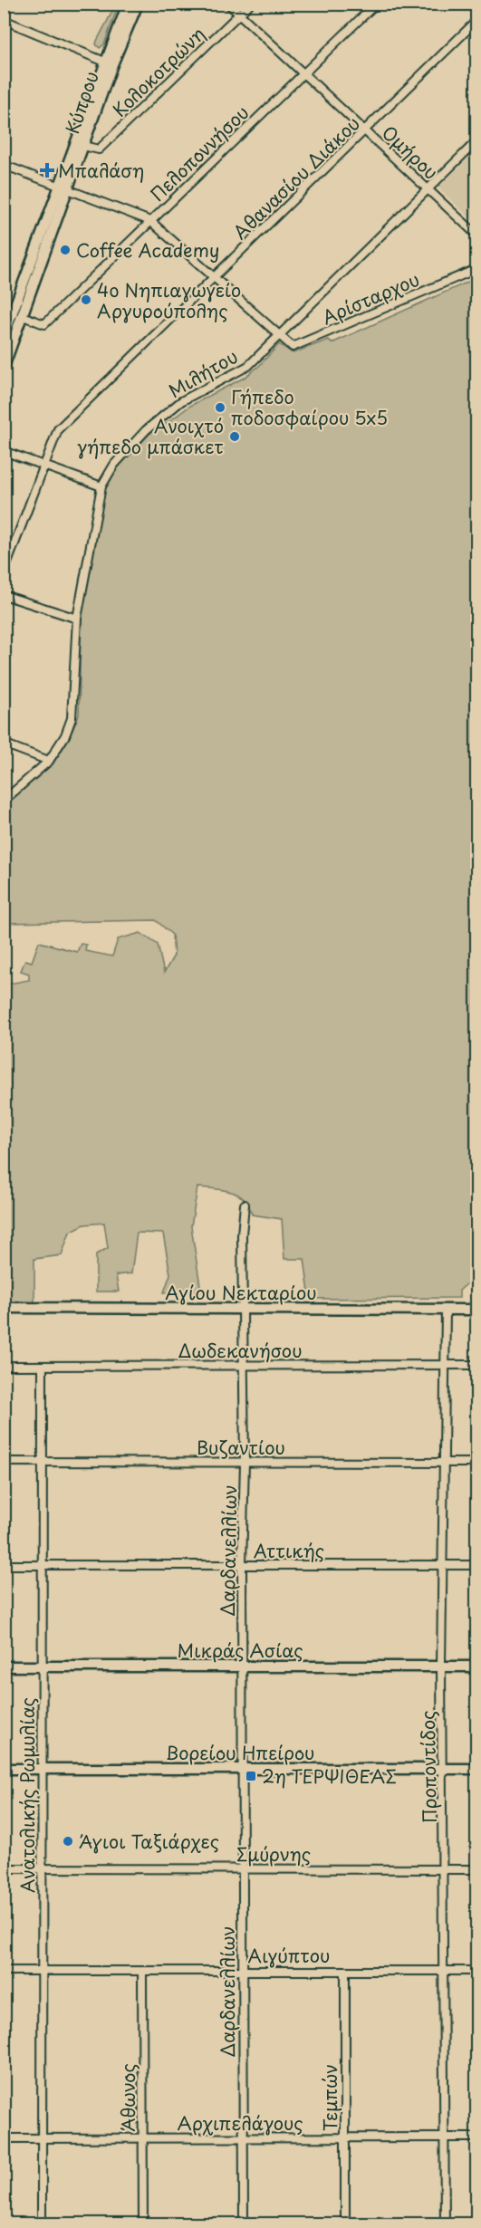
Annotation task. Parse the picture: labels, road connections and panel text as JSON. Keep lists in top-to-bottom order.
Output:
{
  "streets": {
    "street": [
      "Κολοκοτρώνη",
      "Κύπρου",
      "Ομήρου",
      "Πελοποννήσου",
      "Αθανασίου Διάκου",
      "Αρίσταρχου",
      "Μιλήτου",
      "Αγίου Νεκταρίου",
      "Δωδεκανήσου",
      "Βυζαντίου",
      "Δαρδανελλίων",
      "Αττικής",
      "Μικράς Ασίας",
      "Βορείου Ηπείρου",
      "Προποντίδος",
      "Ανατολικής Ρωμυλίας",
      "Σμύρνης",
      "Αιγύπτου",
      "Άθωνος",
      "Τεμπών",
      "Αρχιπελάγους"
    ]
  },
  "crossings": [
    ["Κολοκοτρώνη", "Κύπρου"],
    ["Κολοκοτρώνη", "Ομήρου"],
    ["Κύπρου", "Πελοποννήσου"],
    ["Ομήρου", "Πελοποννήσου"],
    ["Ομήρου", "Αθανασίου Διάκου"],
    ["Ομήρου", "Μιλήτου"],
    ["Αρίσταρχου", "Μιλήτου"],
    ["Αγίου Νεκταρίου", "Δαρδανελλίων"],
    ["Αγίου Νεκταρίου", "Προποντίδος"],
    ["Δωδεκανήσου", "Δαρδανελλίων"],
    ["Δωδεκανήσου", "Προποντίδος"],
    ["Δωδεκανήσου", "Ανατολικής Ρωμυλίας"],
    ["Βυζαντίου", "Δαρδανελλίων"],
    ["Βυζαντίου", "Προποντίδος"],
    ["Βυζαντίου", "Ανατολικής Ρωμυλίας"],
    ["Δαρδανελλίων", "Αττικής"],
    ["Δαρδανελλίων", "Μικράς Ασίας"],
    ["Δαρδανελλίων", "Βορείου Ηπείρου"],
    ["Δαρδανελλίων", "Σμύρνης"],
    ["Δαρδανελλίων", "Αιγύπτου"],
    ["Δαρδανελλίων", "Αρχιπελάγους"],
    ["Αττικής", "Προποντίδος"],
    ["Αττικής", "Ανατολικής Ρωμυλίας"],
    ["Μικράς Ασίας", "Προποντίδος"],
    ["Μικράς Ασίας", "Ανατολικής Ρωμυλίας"],
    ["Βορείου Ηπείρου", "Προποντίδος"],
    ["Βορείου Ηπείρου", "Ανατολικής Ρωμυλίας"],
    ["Προποντίδος", "Σμύρνης"],
    ["Προποντίδος", "Αιγύπτου"],
    ["Προποντίδος", "Αρχιπελάγους"],
    ["Ανατολικής Ρωμυλίας", "Σμύρνης"],
    ["Ανατολικής Ρωμυλίας", "Αιγύπτου"],
    ["Ανατολικής Ρωμυλίας", "Αρχιπελάγους"],
    ["Αιγύπτου", "Άθωνος"],
    ["Αιγύπτου", "Τεμπών"],
    ["Άθωνος", "Αρχιπελάγους"],
    ["Τεμπών", "Αρχιπελάγους"]
  ],
  "places": {
    "health": ["Μπαλάση"],
    "other": [
      "Coffee Academy",
      "4ο Νηπιαγωγείο Αργυρούπολης",
      "Γήπεδο ποδοσφαίρου 5x5",
      "Ανοιχτό γήπεδο μπάσκετ",
      "Άγιοι Ταξιάρχες"
    ],
    "transit": ["2η ΤΕΡΨΙΘΕΑΣ"]
  }
}
